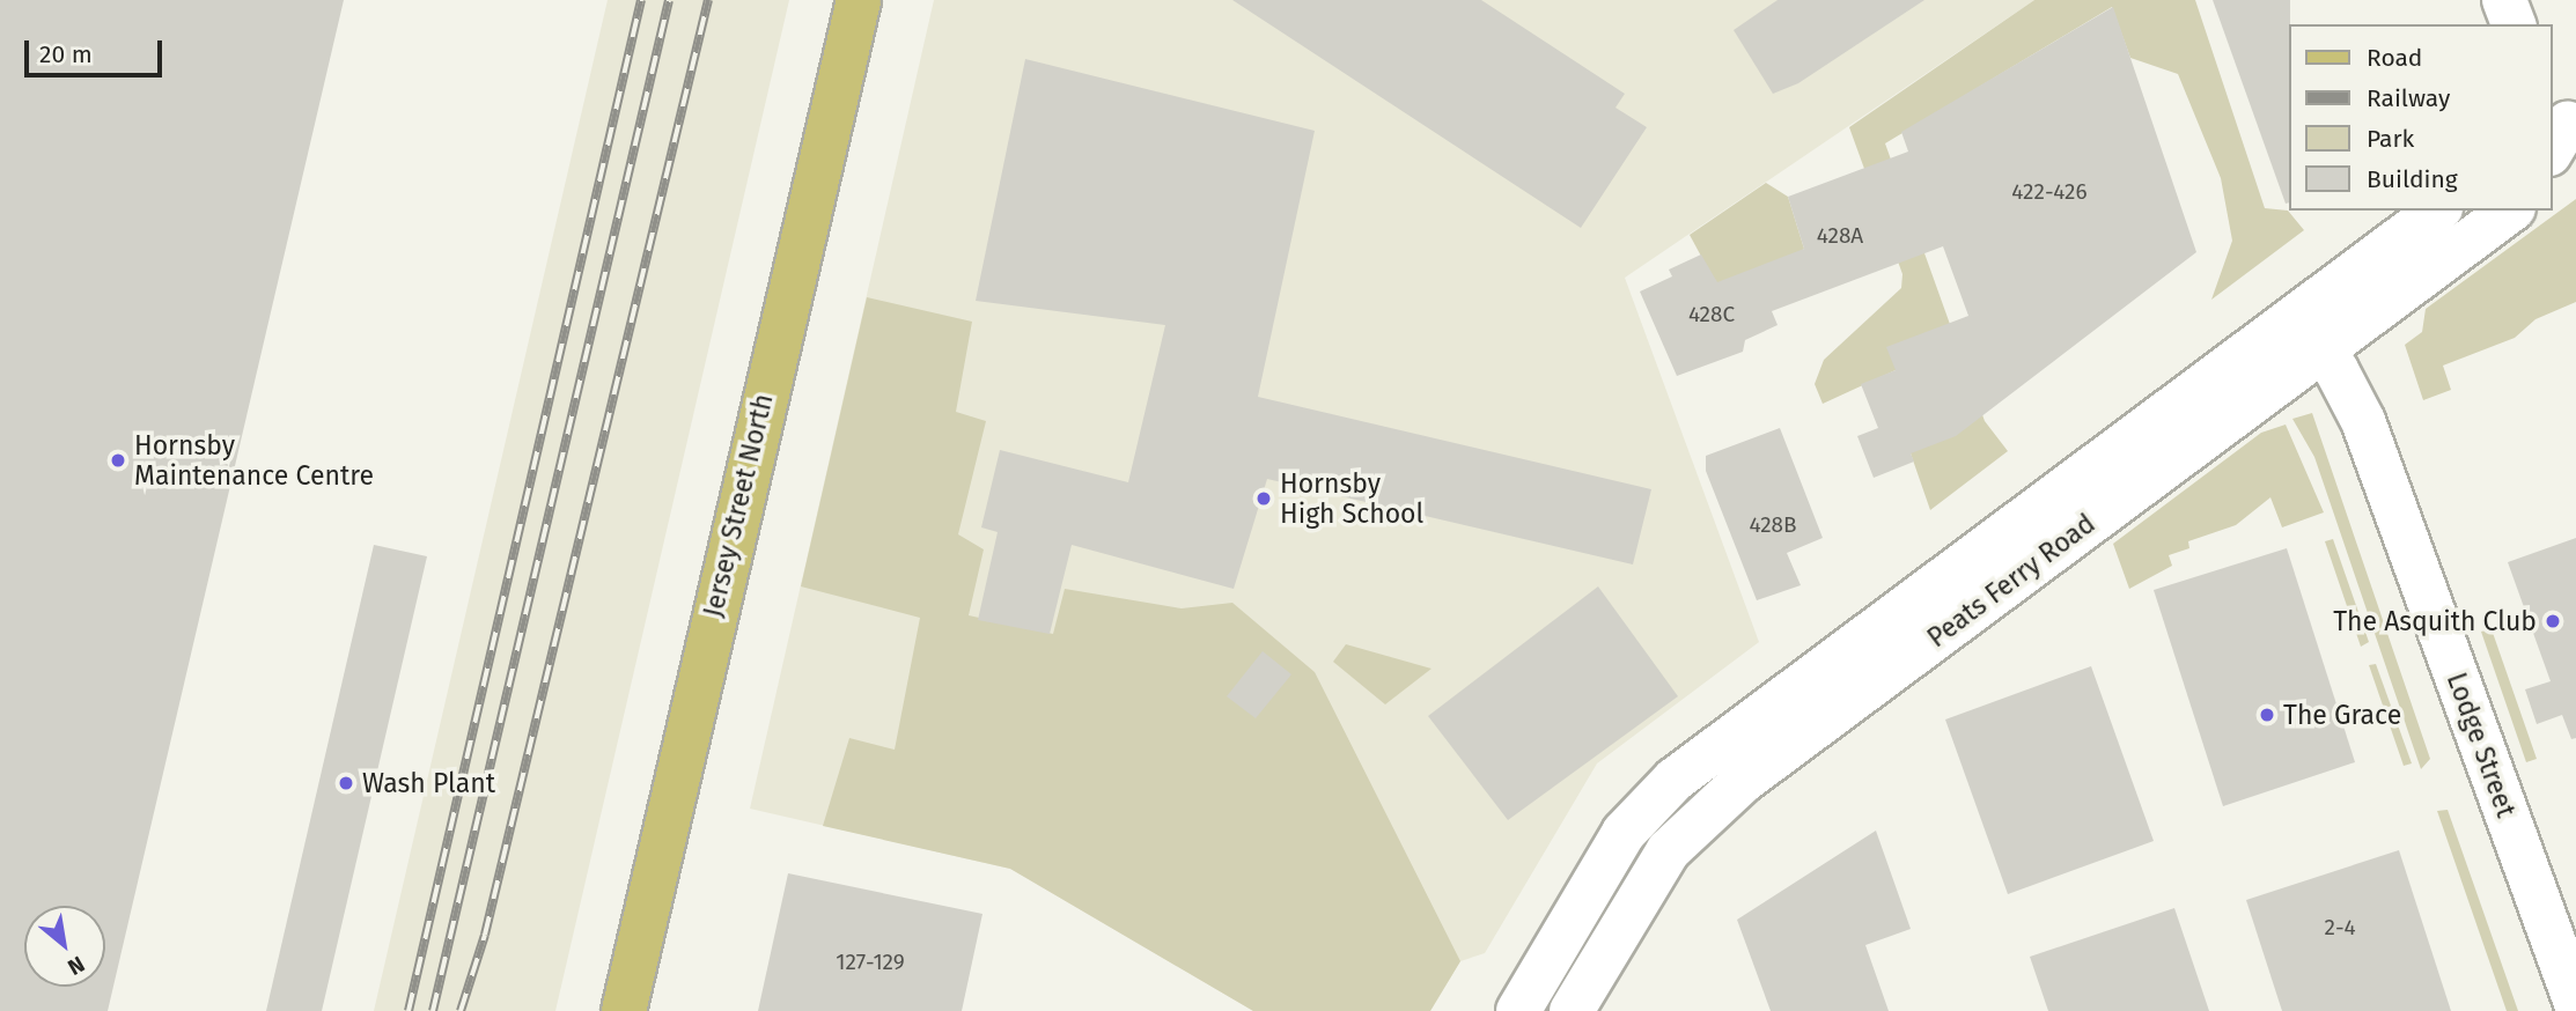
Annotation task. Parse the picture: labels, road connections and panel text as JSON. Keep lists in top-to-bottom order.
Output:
{
  "streets": {
    "main road": ["Jersey Street North", "Peats Ferry Road", "Lodge Street"]
  },
  "crossings": [
    ["Peats Ferry Road", "Lodge Street"]
  ],
  "places": [
    "Hornsby Maintenance Centre",
    "Hornsby High School",
    "The Asquith Club",
    "The Grace",
    "Wash Plant"
  ],
  "house_numbers": [
    "422-426",
    "428A",
    "428C",
    "428B",
    "2-4",
    "127-129"
  ],
  "legend": [
    "Road",
    "Railway",
    "Park",
    "Building"
  ],
  "scale_bar": "20 m",
  "north": "bottom right"
}
